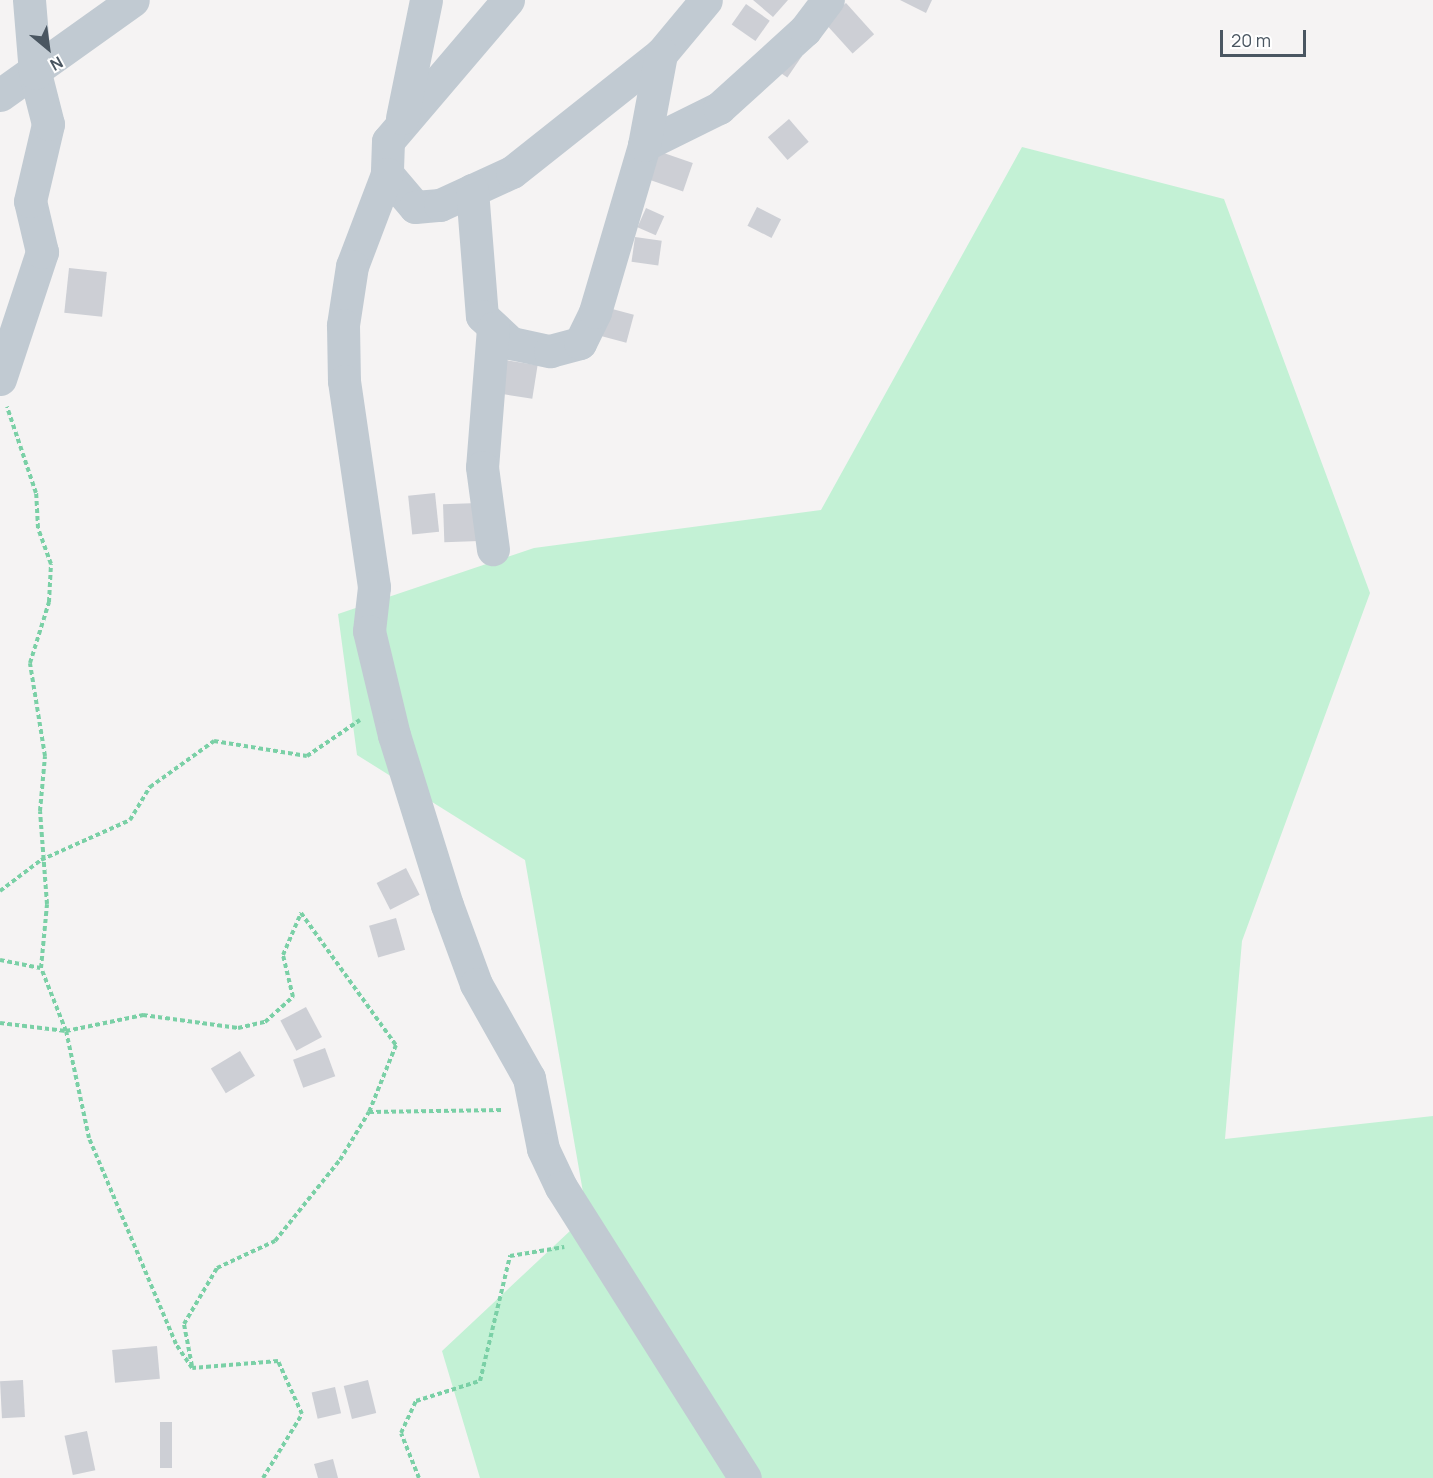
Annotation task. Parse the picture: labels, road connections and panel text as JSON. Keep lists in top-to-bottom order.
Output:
{
  "scale_bar": "20 m",
  "north": "bottom right"
}
